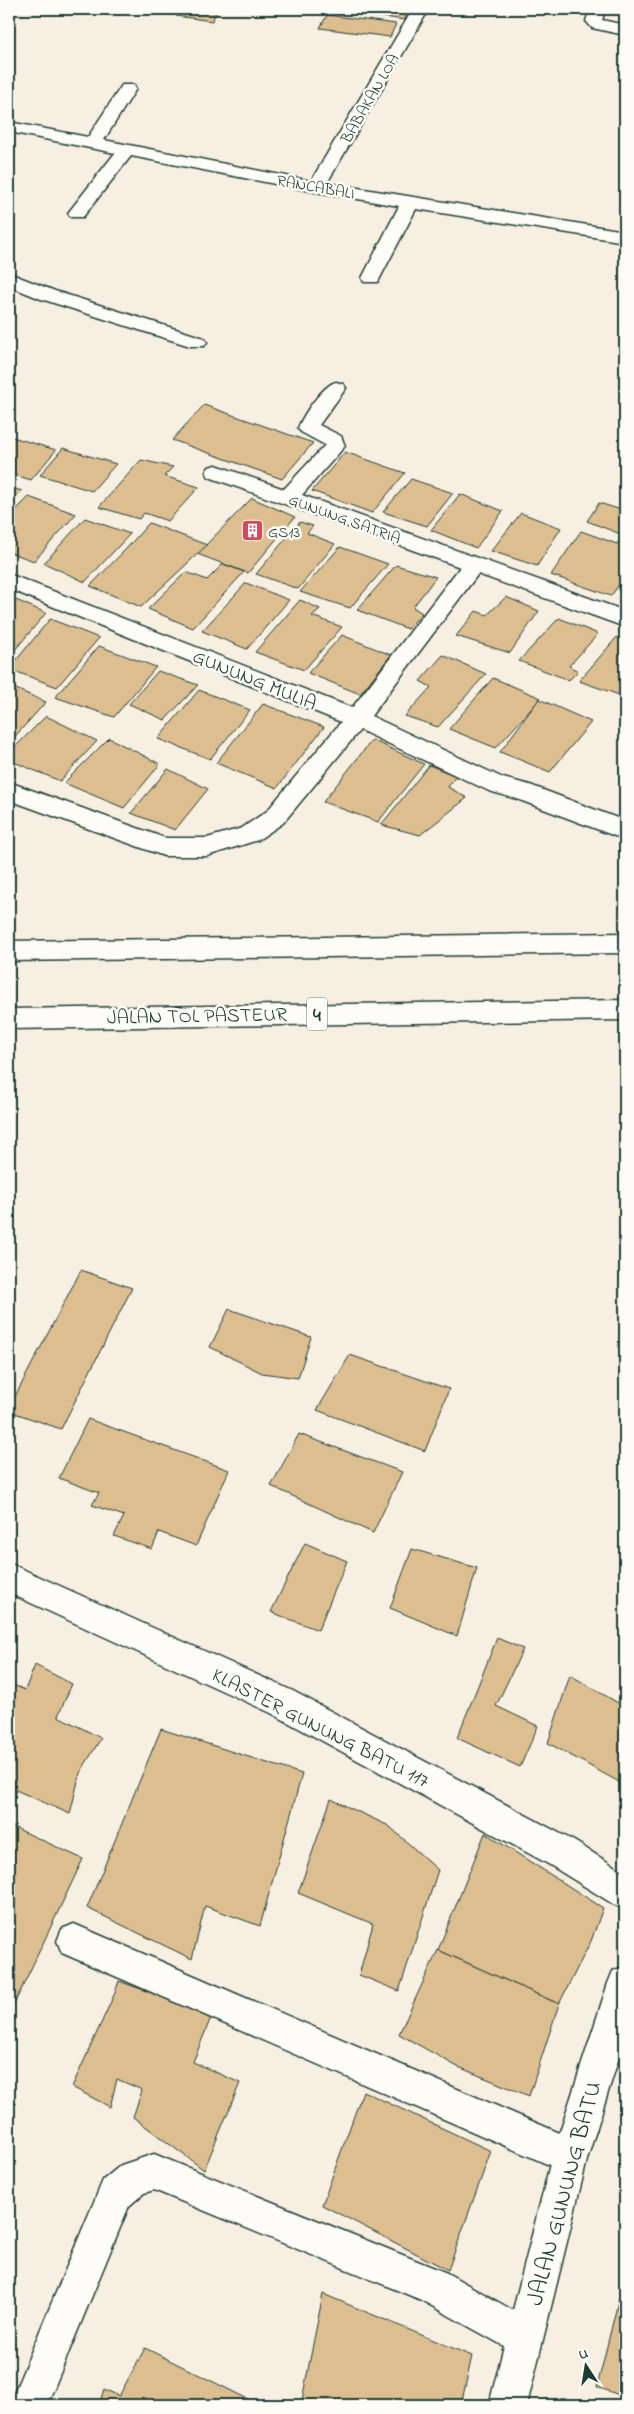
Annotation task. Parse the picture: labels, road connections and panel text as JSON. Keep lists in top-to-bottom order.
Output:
{
  "streets": {
    "main road": [
      "BABAKAN LOA",
      "RANCABALI",
      "GUNUNG SATRIA",
      "GUNUNG MULIA",
      "4",
      "JALAN TOL PASTEUR",
      "KLASTER GUNUNG BATU 117",
      "JALAN GUNUNG BATU"
    ]
  },
  "crossings": [
    ["BABAKAN LOA", "RANCABALI"]
  ],
  "places": {
    "building": ["GS13"]
  },
  "north": "top"
}
